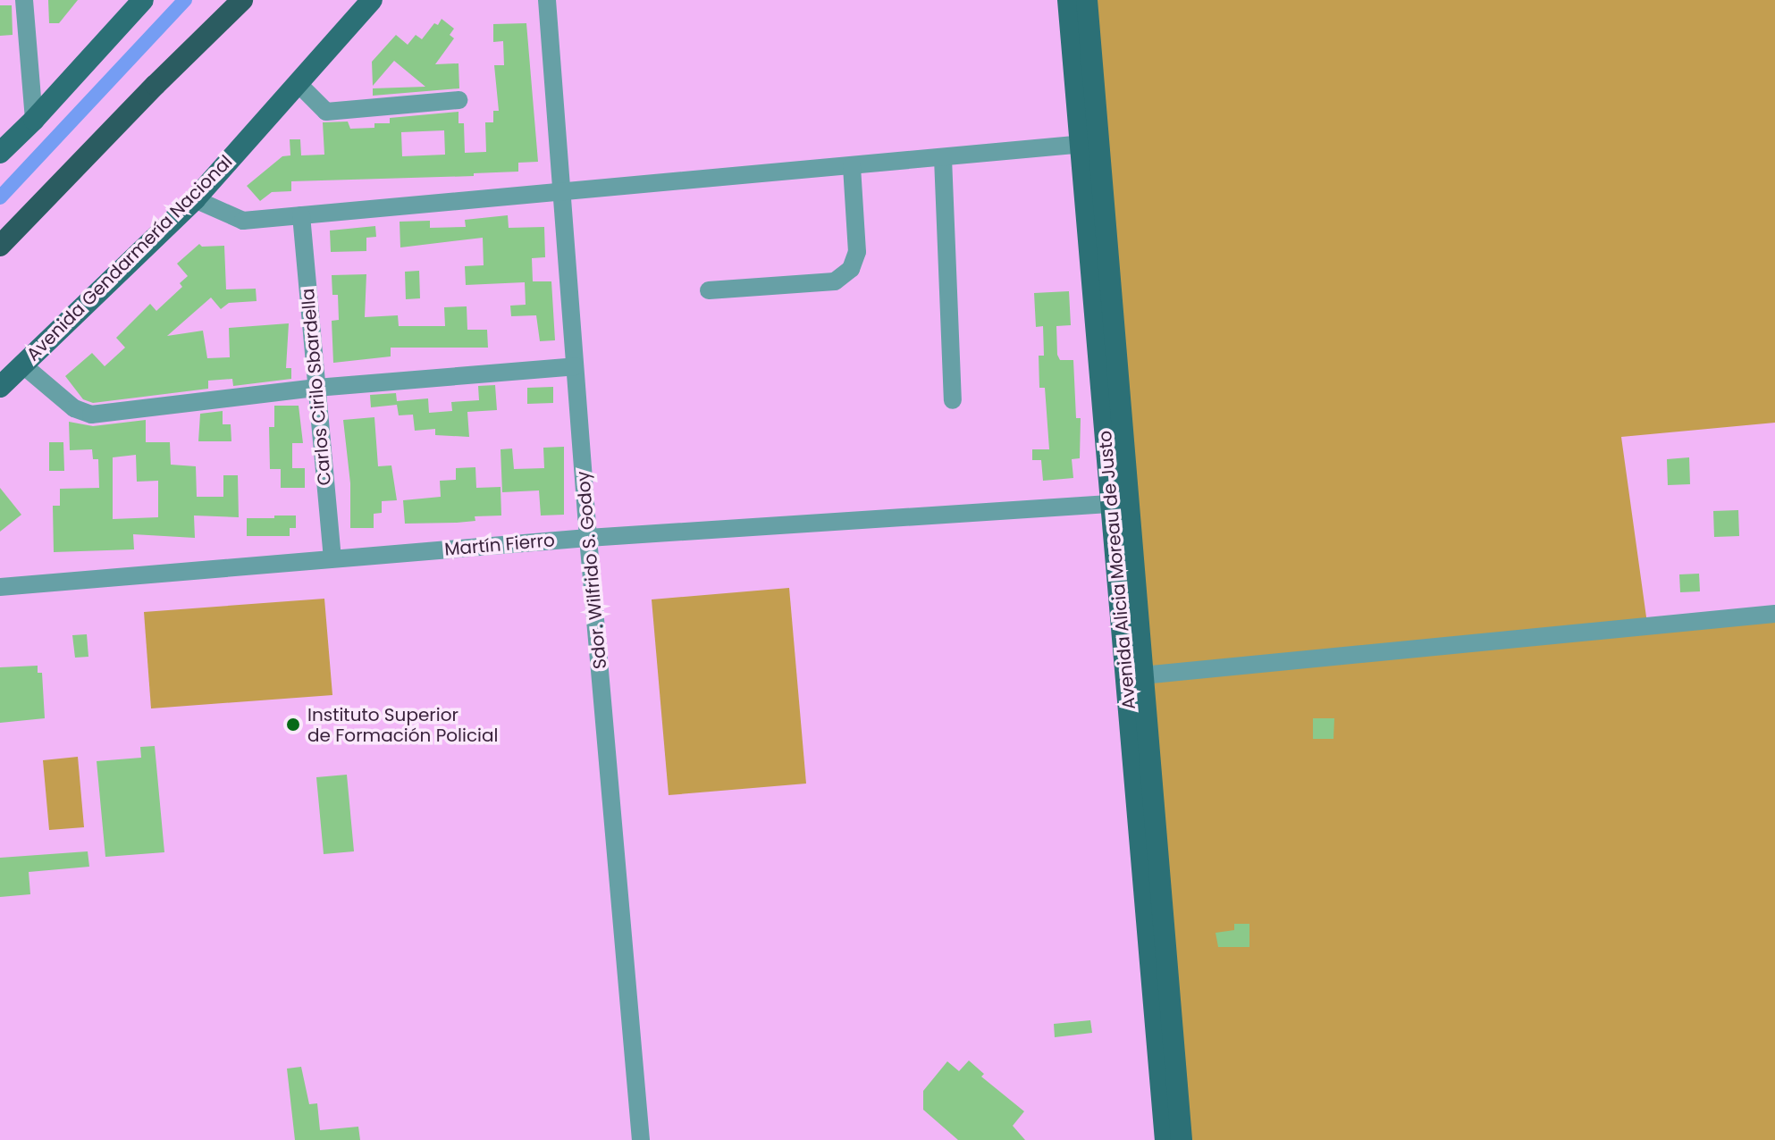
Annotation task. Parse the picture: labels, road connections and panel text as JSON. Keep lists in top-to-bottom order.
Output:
{
  "streets": {
    "main road": ["Avenida Gendarmería Nacional", "Avenida Alicia Moreau de Justo"],
    "street": ["Carlos Cirilo Sbardella", "Martín Fierro", "Sdor. Wilfrido S. Godoy"]
  },
  "crossings": [
    ["Carlos Cirilo Sbardella", "Martín Fierro"],
    ["Martín Fierro", "Sdor. Wilfrido S. Godoy"],
    ["Martín Fierro", "Avenida Alicia Moreau de Justo"]
  ],
  "places": ["Instituto Superior de Formación Policial"]
}
